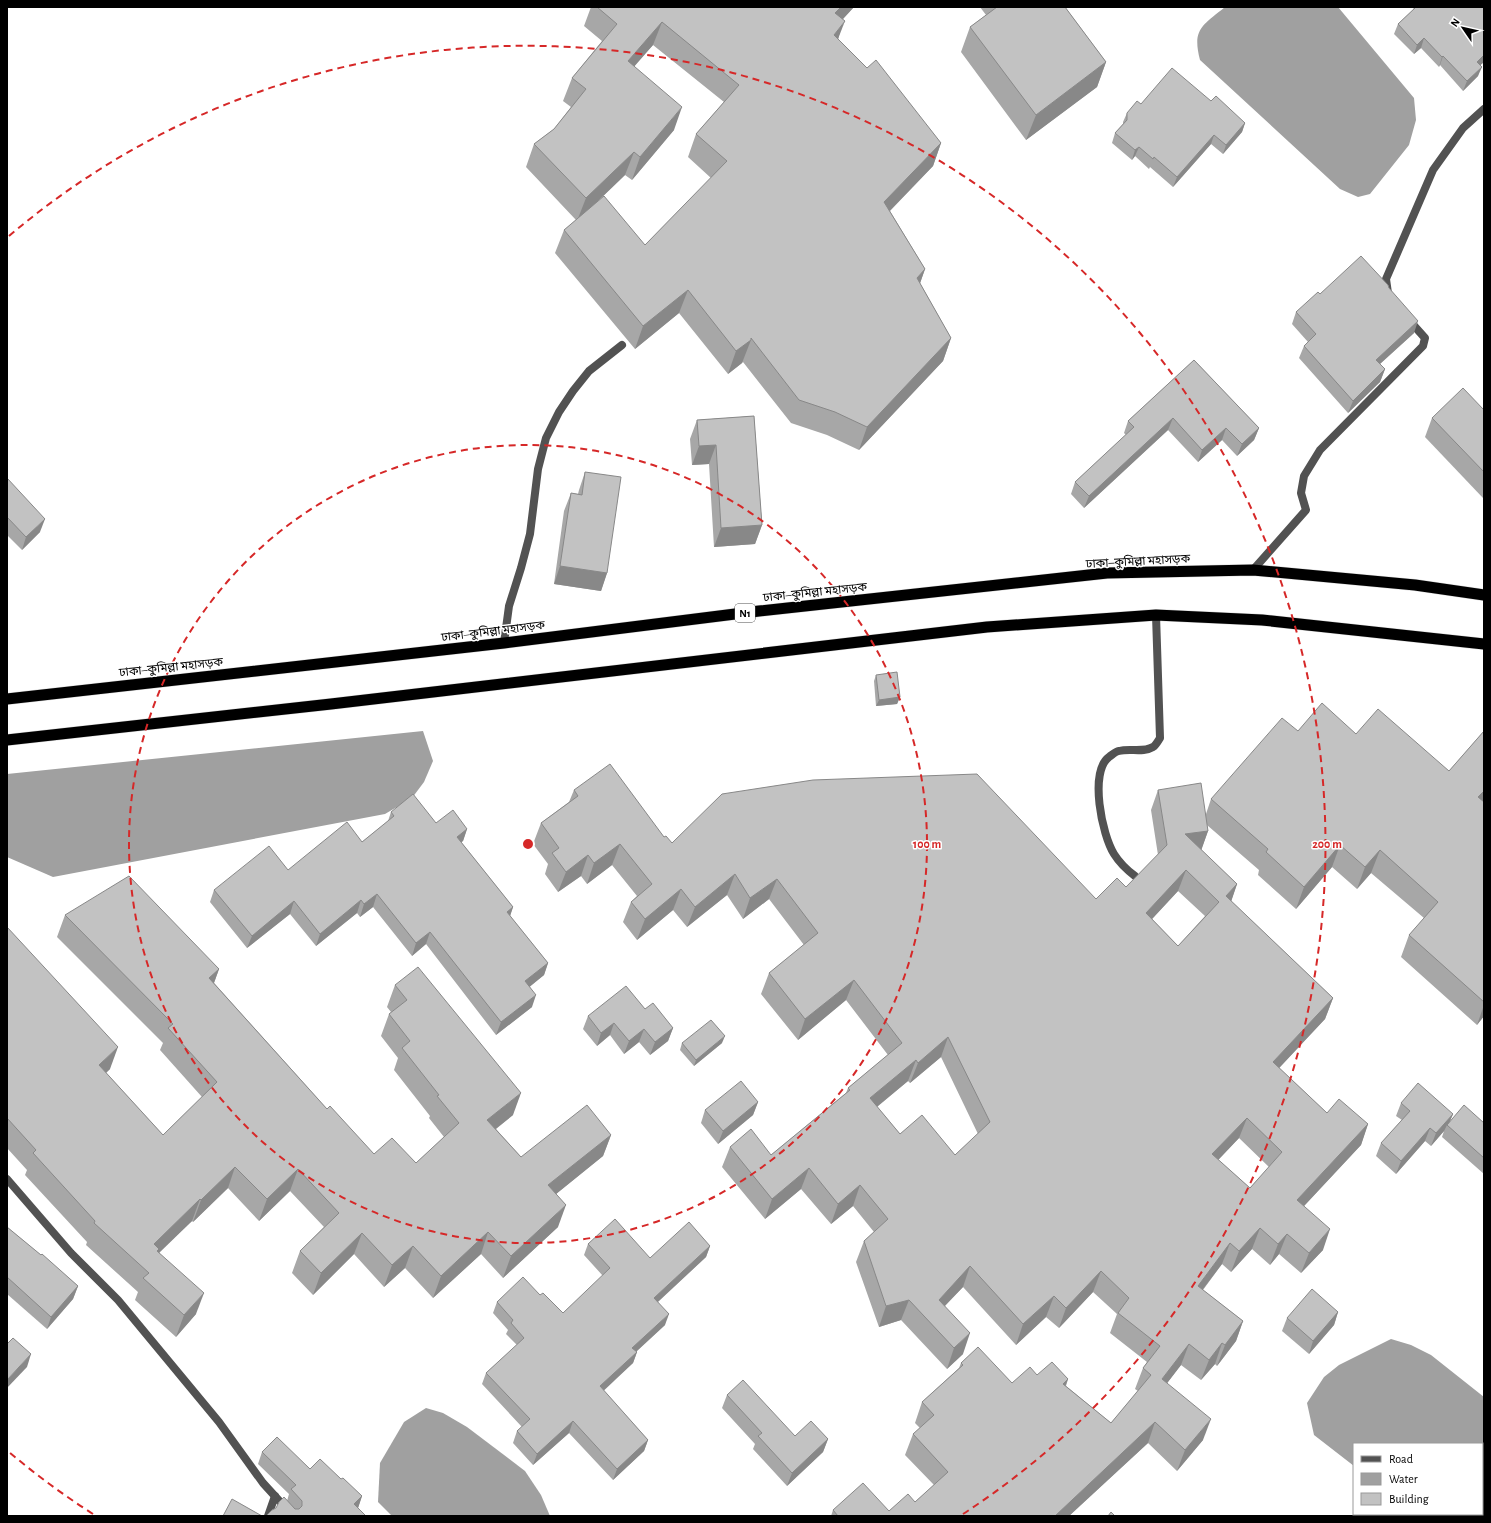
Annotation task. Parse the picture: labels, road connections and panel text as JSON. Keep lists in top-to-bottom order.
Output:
{
  "streets": {
    "highway": ["ঢাকা–কুমিল্লা মহাসড়ক", "N1"]
  },
  "legend": ["Road", "Water", "Building"],
  "north": "top left",
  "rings": ["100 m", "200 m"]
}
